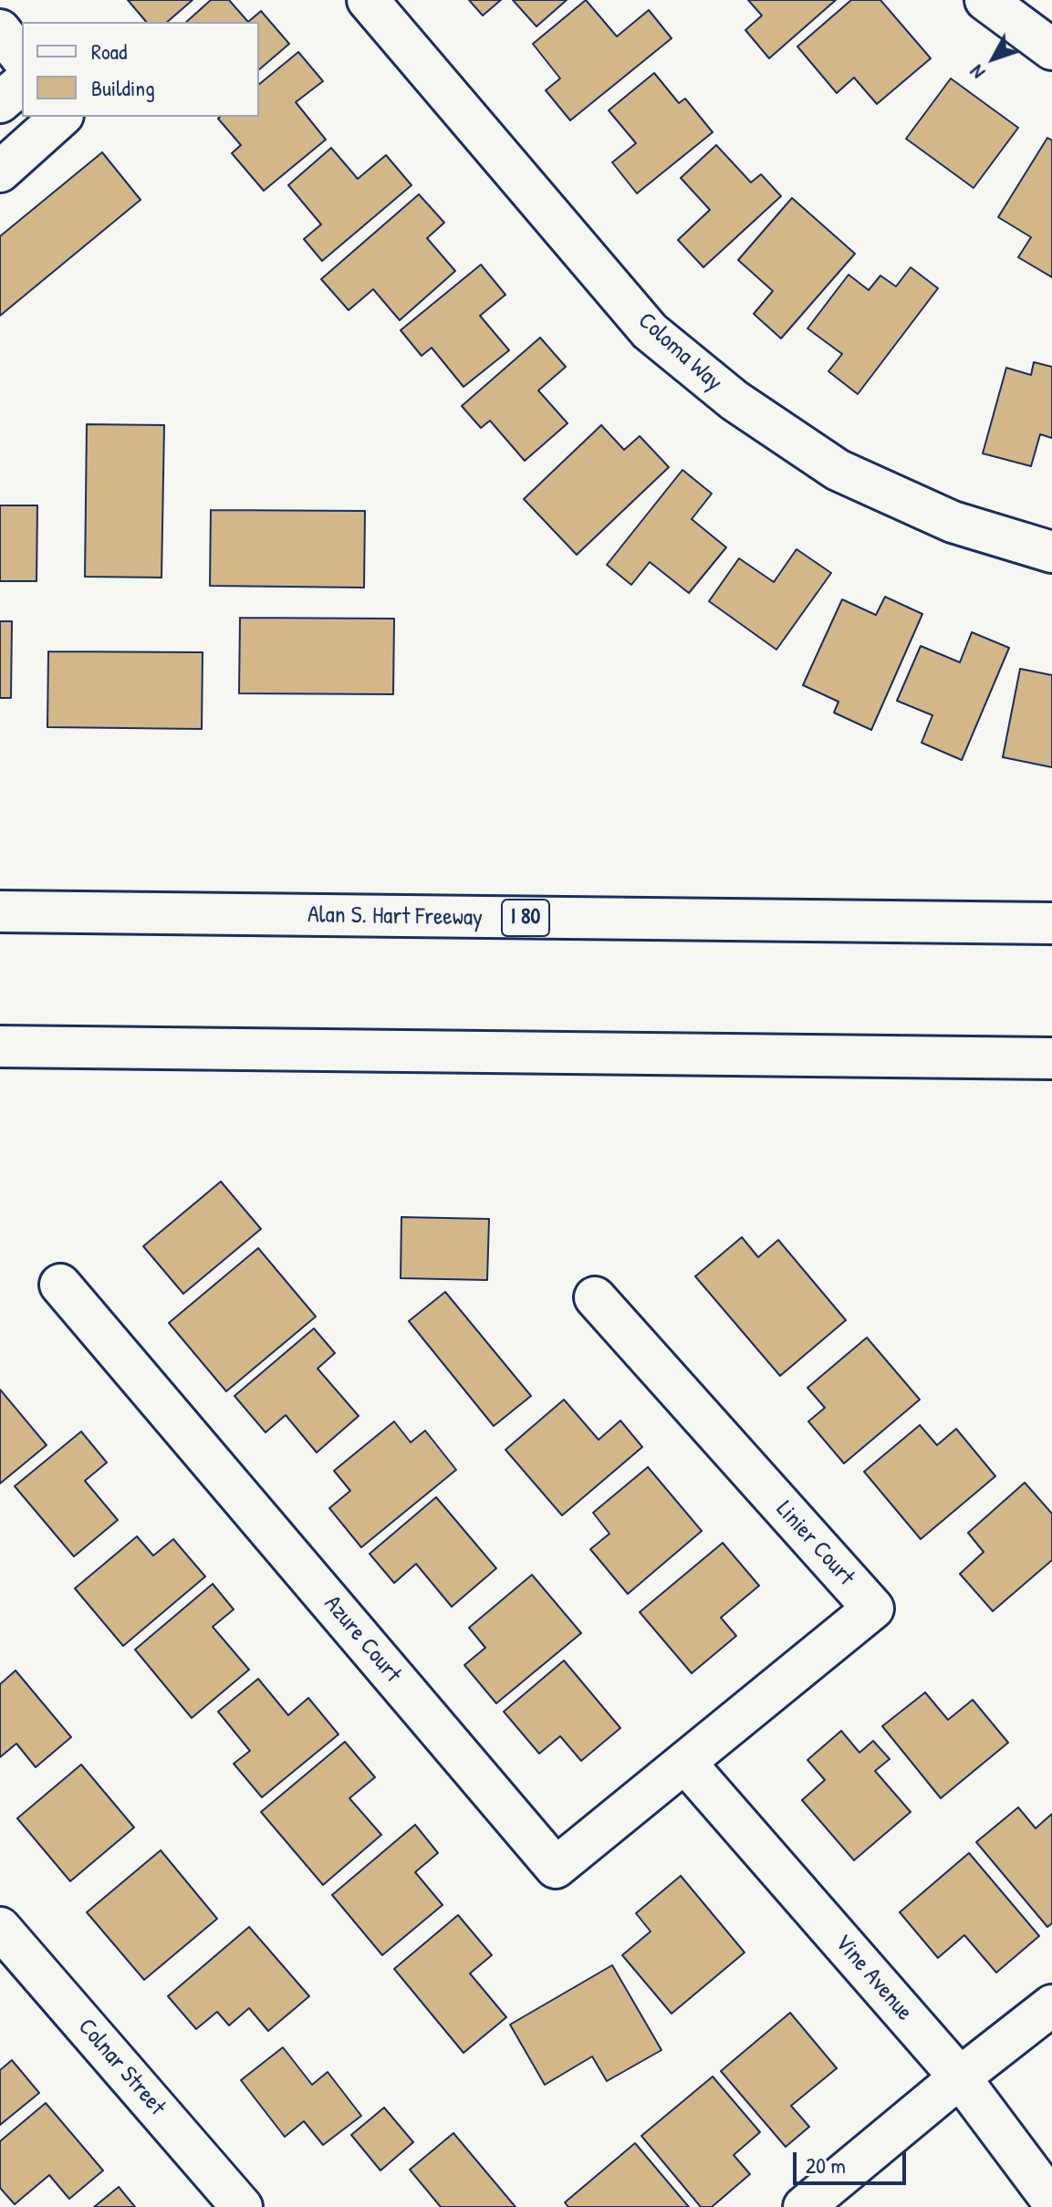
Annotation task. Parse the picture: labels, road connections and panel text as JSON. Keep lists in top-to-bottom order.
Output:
{
  "streets": {
    "main road": [
      "Coloma Way",
      "Alan S. Hart Freeway",
      "I 80",
      "Linier Court",
      "Azure Court",
      "Vine Avenue",
      "Colnar Street"
    ]
  },
  "crossings": [
    ["Linier Court", "Azure Court"],
    ["Linier Court", "Vine Avenue"],
    ["Azure Court", "Vine Avenue"]
  ],
  "legend": ["Road", "Building"],
  "scale_bar": "20 m",
  "north": "bottom left"
}
